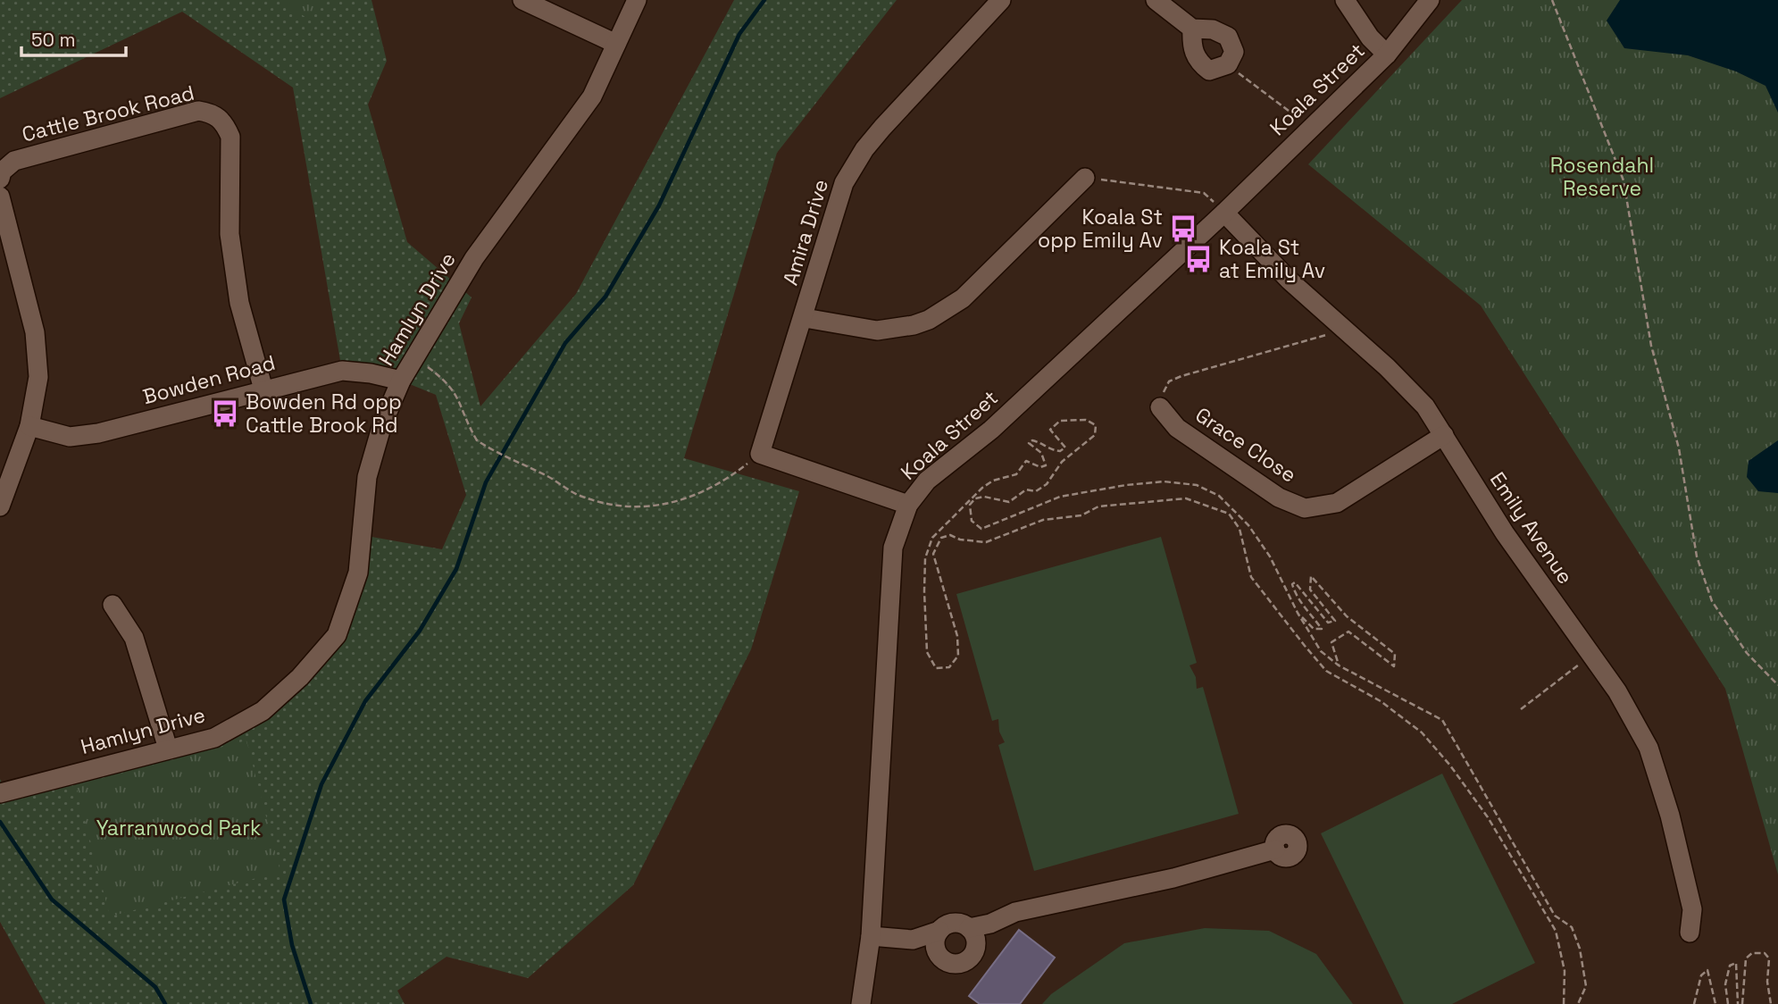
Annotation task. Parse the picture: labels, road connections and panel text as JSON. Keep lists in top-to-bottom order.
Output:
{
  "streets": {
    "street": [
      "Koala Street",
      "Cattle Brook Road",
      "Amira Drive",
      "Hamlyn Drive",
      "Bowden Road",
      "Grace Close",
      "Emily Avenue"
    ]
  },
  "crossings": [
    ["Koala Street", "Emily Avenue"],
    ["Cattle Brook Road", "Bowden Road"],
    ["Hamlyn Drive", "Bowden Road"],
    ["Grace Close", "Emily Avenue"]
  ],
  "parks": ["Rosendahl Reserve", "Yarranwood Park"],
  "places": {
    "bus stop": ["Koala St opp Emily Av", "Koala St at Emily Av", "Bowden Rd opp Cattle Brook Rd"]
  },
  "scale_bar": "50 m"
}
